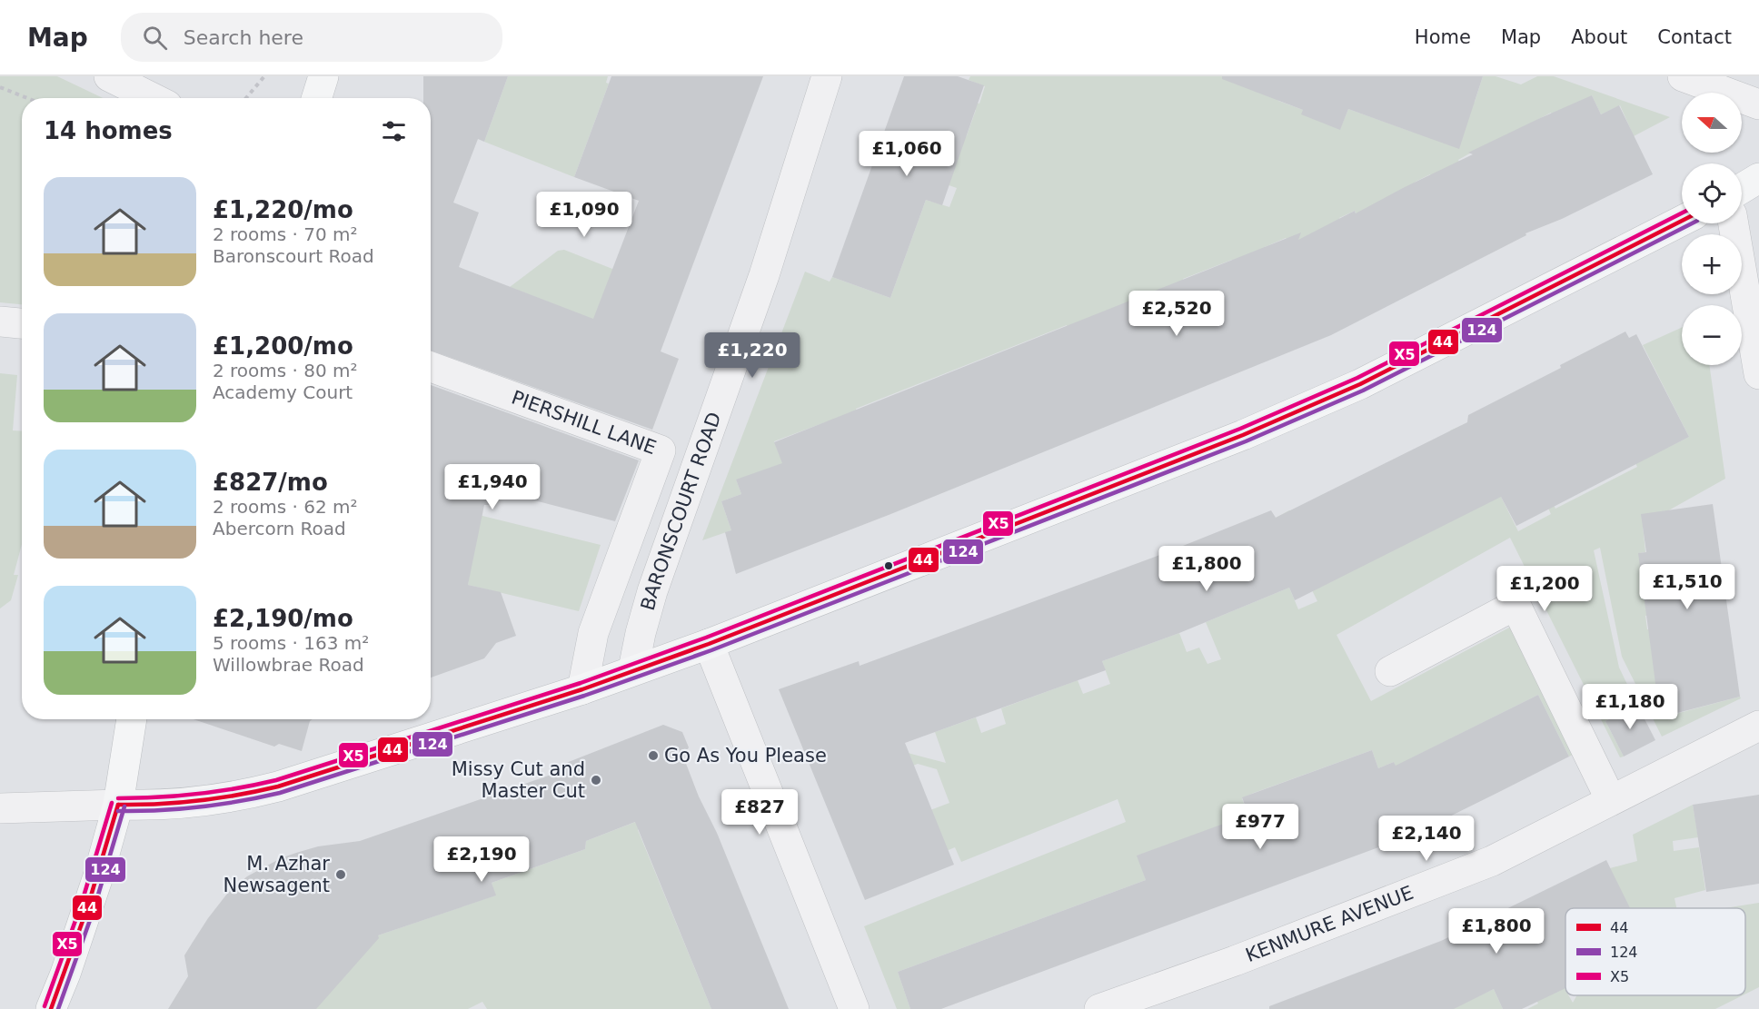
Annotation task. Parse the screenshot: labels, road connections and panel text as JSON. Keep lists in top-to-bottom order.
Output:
{
  "streets": {
    "street": ["PIERSHILL LANE", "BARONSCOURT ROAD", "KENMURE AVENUE"]
  },
  "places": ["Go As You Please", "Missy Cut and Master Cut", "M. Azhar Newsagent"],
  "lines": ["transit line X5", "transit line 44", "transit line 124"],
  "legend": ["44", "124", "X5"],
  "north": "left",
  "page": {
    "header": "Map",
    "search": "Search here",
    "nav": [
      "Home",
      "Map",
      "About",
      "Contact"
    ],
    "map_buttons": ["+", "−"],
    "heading": "14 homes",
    "price": [
      "£1,060",
      "£1,090",
      "£2,520",
      "£1,220",
      "£1,940",
      "£1,800",
      "£1,510",
      "£1,200",
      "£1,180",
      "£827",
      "£977",
      "£2,140",
      "£2,190",
      "£1,800"
    ],
    "list": [
      {
        "name": "£1,220/mo",
        "note": "2 rooms · 70 m² · Baronscourt Road"
      },
      {
        "name": "£1,200/mo",
        "note": "2 rooms · 80 m² · Academy Court"
      },
      {
        "name": "£827/mo",
        "note": "2 rooms · 62 m² · Abercorn Road"
      },
      {
        "name": "£2,190/mo",
        "note": "5 rooms · 163 m² · Willowbrae Road"
      }
    ]
  }
}
